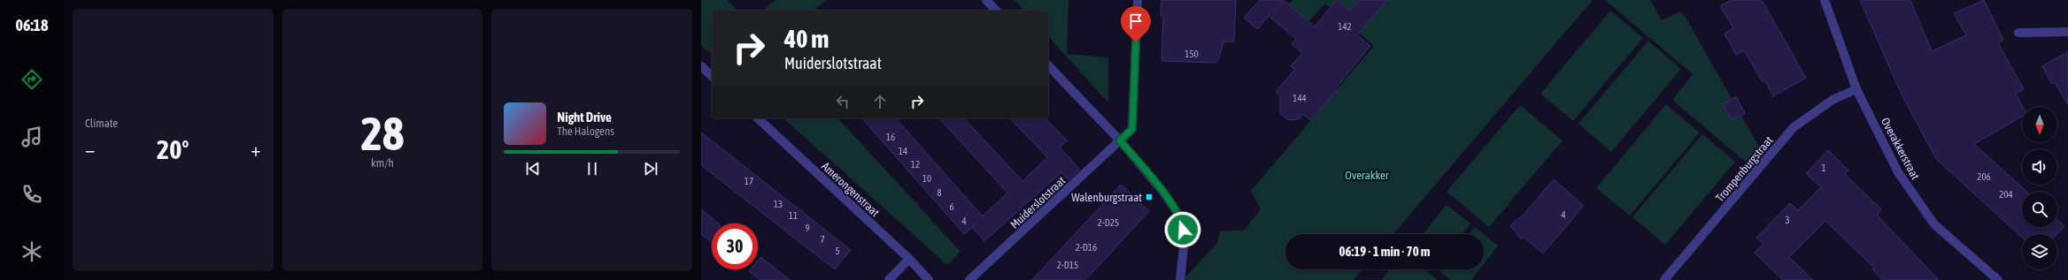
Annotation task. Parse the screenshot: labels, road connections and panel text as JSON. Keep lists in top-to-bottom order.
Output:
{
  "streets": {
    "street": [
      "Overakkerstraat",
      "Trompenburgstraat",
      "Amerongenstraat",
      "Muiderslotstraat"
    ]
  },
  "crossings": [
    ["Overakkerstraat", "Trompenburgstraat"]
  ],
  "parks": ["Overakker"],
  "places": {
    "transit": ["Walenburgstraat"]
  },
  "house_numbers": [
    "142",
    "150",
    "144",
    "16",
    "14",
    "12",
    "1",
    "206",
    "10",
    "17",
    "8",
    "204",
    "13",
    "6",
    "4",
    "11",
    "3",
    "4",
    "2-D25",
    "9",
    "7",
    "2-D16",
    "5",
    "2-D15"
  ],
  "north": "bottom",
  "page": {
    "tabs": "06:18",
    "tile": [
      "Climate",
      ["28", "km/h"]
    ],
    "turn": ["40 m", "Muiderslotstraat"],
    "song": ["Night Drive", "The Halogens"],
    "heat": ["−", "20°", "+"],
    "limit": "30",
    "trip": "06:19 · 1 min · 70 m"
  }
}
